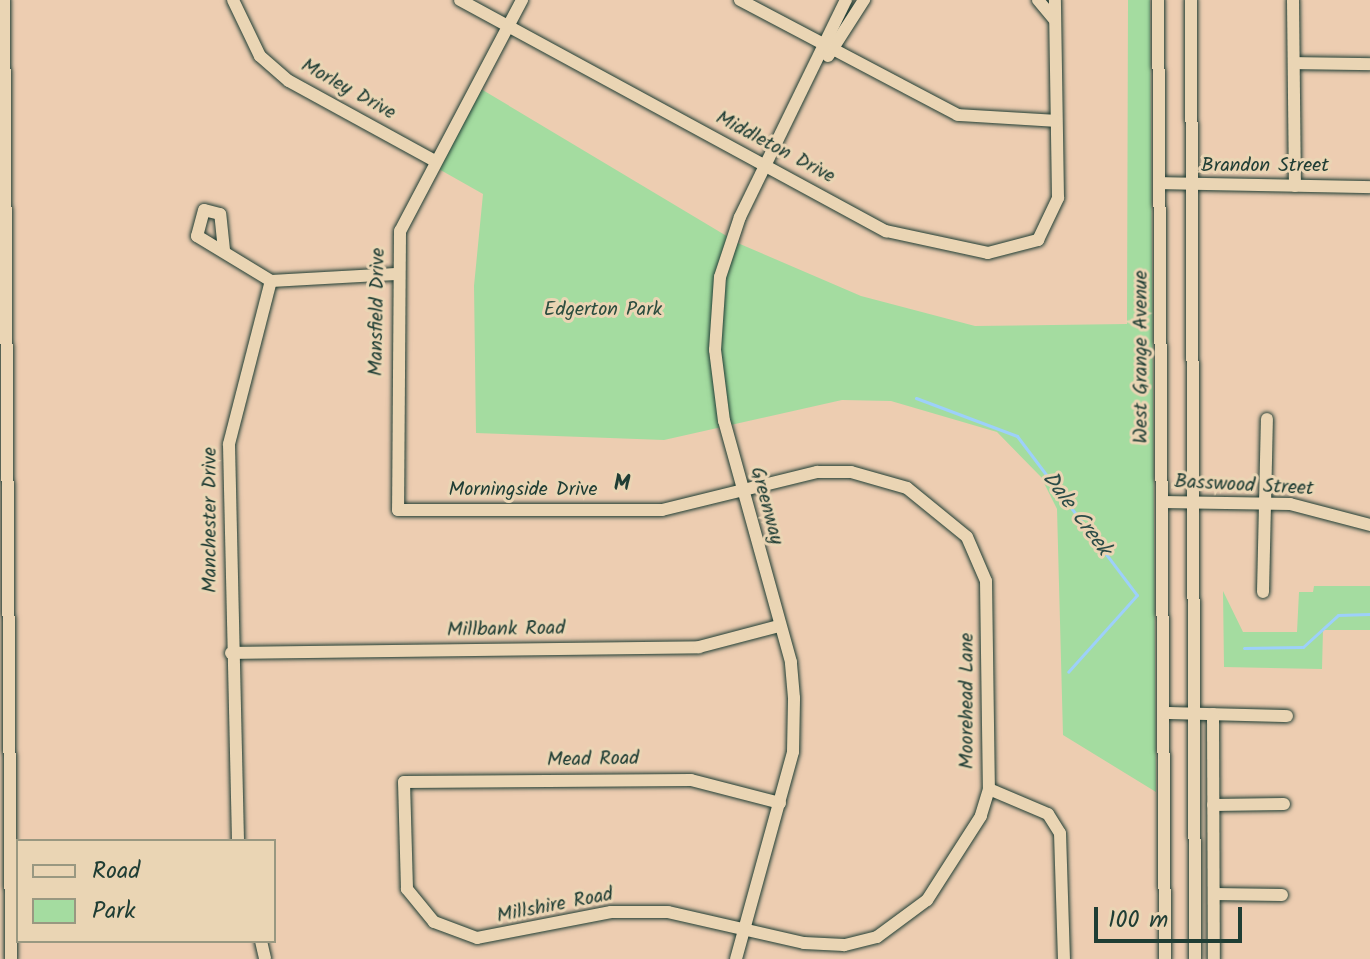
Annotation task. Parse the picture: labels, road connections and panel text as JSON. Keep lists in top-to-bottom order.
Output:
{
  "streets": {
    "street": [
      "Morley Drive",
      "Middleton Drive",
      "Brandon Street",
      "Mansfield Drive",
      "West Grange Avenue",
      "Basswood Street",
      "Morningside Drive",
      "Greenway",
      "Manchester Drive",
      "Millbank Road",
      "Moorehead Lane",
      "Mead Road",
      "Millshire Road"
    ]
  },
  "crossings": [
    ["Morley Drive", "Mansfield Drive"],
    ["Middleton Drive", "Mansfield Drive"],
    ["Middleton Drive", "Greenway"],
    ["Brandon Street", "West Grange Avenue"],
    ["Mansfield Drive", "Morningside Drive"],
    ["West Grange Avenue", "Basswood Street"],
    ["Morningside Drive", "Greenway"],
    ["Morningside Drive", "Moorehead Lane"],
    ["Greenway", "Millbank Road"],
    ["Greenway", "Moorehead Lane"],
    ["Greenway", "Mead Road"],
    ["Greenway", "Millshire Road"],
    ["Manchester Drive", "Millbank Road"],
    ["Moorehead Lane", "Millshire Road"],
    ["Mead Road", "Millshire Road"]
  ],
  "districts": ["M"],
  "water": ["Dale Creek"],
  "parks": ["Edgerton Park"],
  "legend": ["Road", "Park"],
  "scale_bar": "100 m"
}
